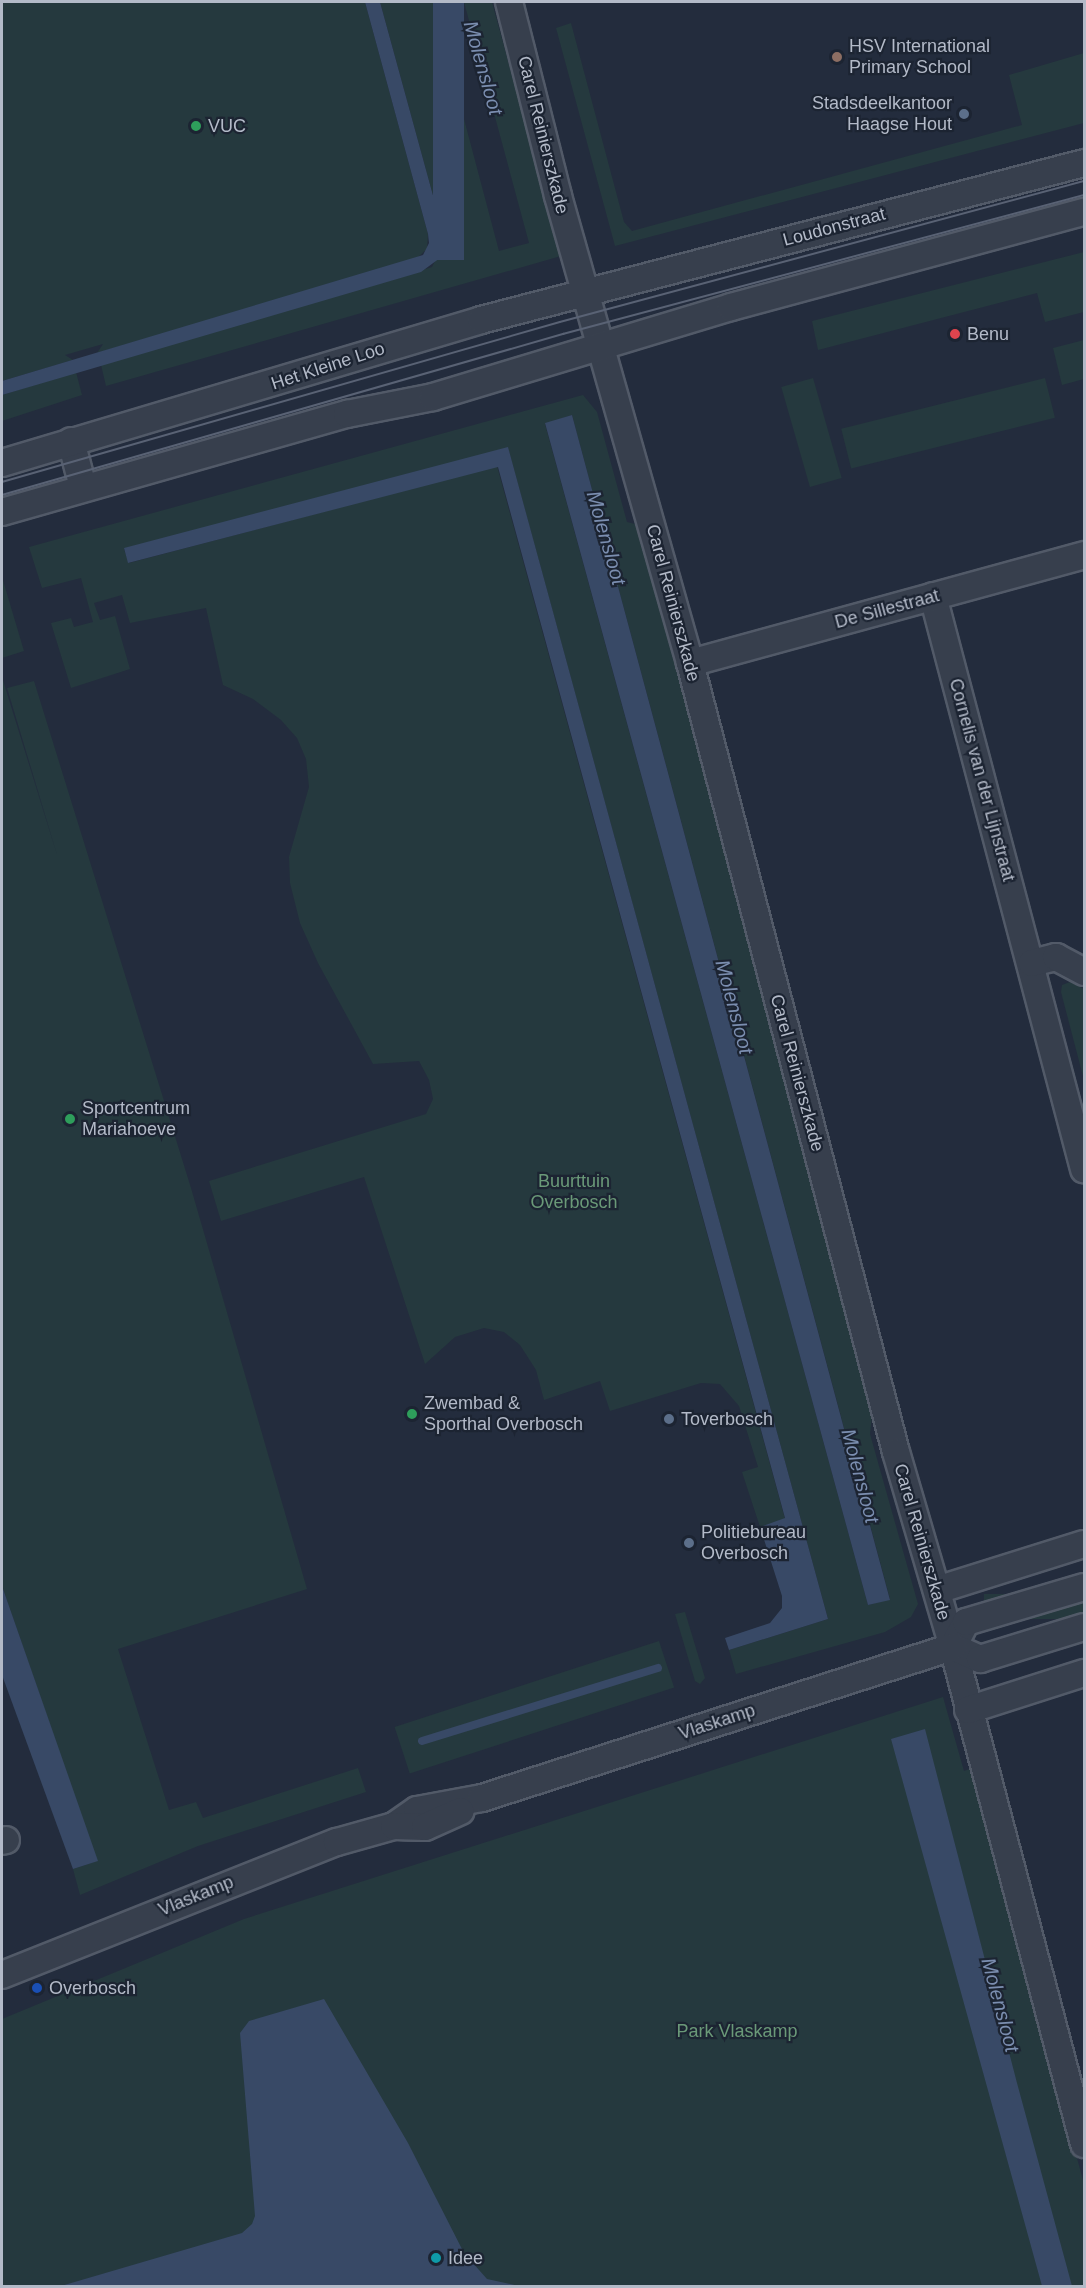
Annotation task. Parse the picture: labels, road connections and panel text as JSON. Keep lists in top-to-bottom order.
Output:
{
  "streets": {
    "street": [
      "Carel Reinierszkade",
      "Loudonstraat",
      "Het Kleine Loo",
      "De Sillestraat",
      "Cornelis van der Lijnstraat",
      "Vlaskamp"
    ]
  },
  "crossings": [
    ["Carel Reinierszkade", "Loudonstraat"],
    ["Carel Reinierszkade", "Het Kleine Loo"],
    ["Carel Reinierszkade", "De Sillestraat"],
    ["Carel Reinierszkade", "Vlaskamp"],
    ["Loudonstraat", "Het Kleine Loo"],
    ["De Sillestraat", "Cornelis van der Lijnstraat"]
  ],
  "water": ["Molensloot"],
  "parks": ["Buurttuin Overbosch", "Park Vlaskamp"],
  "places": [
    "HSV International Primary School",
    "Stadsdeelkantoor Haagse Hout",
    "VUC",
    "Benu",
    "Sportcentrum Mariahoeve",
    "Zwembad & Sporthal Overbosch",
    "Toverbosch",
    "Politiebureau Overbosch",
    "Overbosch",
    "Idee"
  ]
}
